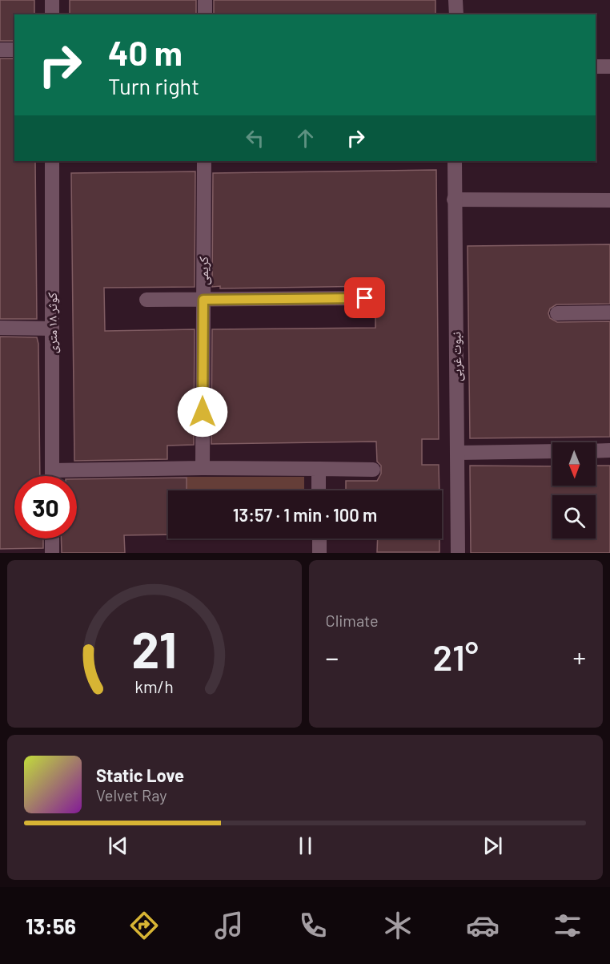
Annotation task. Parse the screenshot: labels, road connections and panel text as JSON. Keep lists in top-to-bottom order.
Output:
{
  "streets": {
    "street": ["کریمی", "کوثر ۱۸ متری", "نبوت غربی"]
  },
  "north": "bottom",
  "page": {
    "turn": ["40 m", "Turn right"],
    "limit": "30",
    "trip": "13:57 · 1 min · 100 m",
    "tile": "Climate",
    "heat": ["−", "21°", "+"],
    "song": ["Static Love", "Velvet Ray"],
    "tabs": "13:56",
    "gauge": ["21", "km/h"]
  }
}
